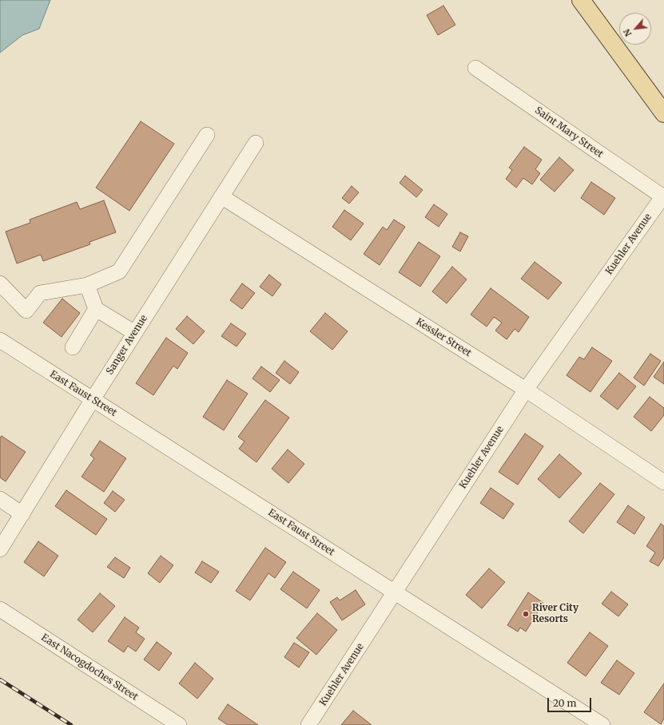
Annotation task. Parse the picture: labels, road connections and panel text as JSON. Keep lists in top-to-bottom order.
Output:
{
  "streets": {
    "street": [
      "Saint Mary Street",
      "Kuehler Avenue",
      "Kessler Street",
      "Sanger Avenue",
      "East Faust Street",
      "East Nacogdoches Street"
    ]
  },
  "crossings": [
    ["Saint Mary Street", "Kuehler Avenue"],
    ["Kuehler Avenue", "Kessler Street"],
    ["Kuehler Avenue", "East Faust Street"],
    ["Kessler Street", "Sanger Avenue"],
    ["Sanger Avenue", "East Faust Street"]
  ],
  "places": ["River City Resorts"],
  "scale_bar": "20 m",
  "north": "bottom left"
}
